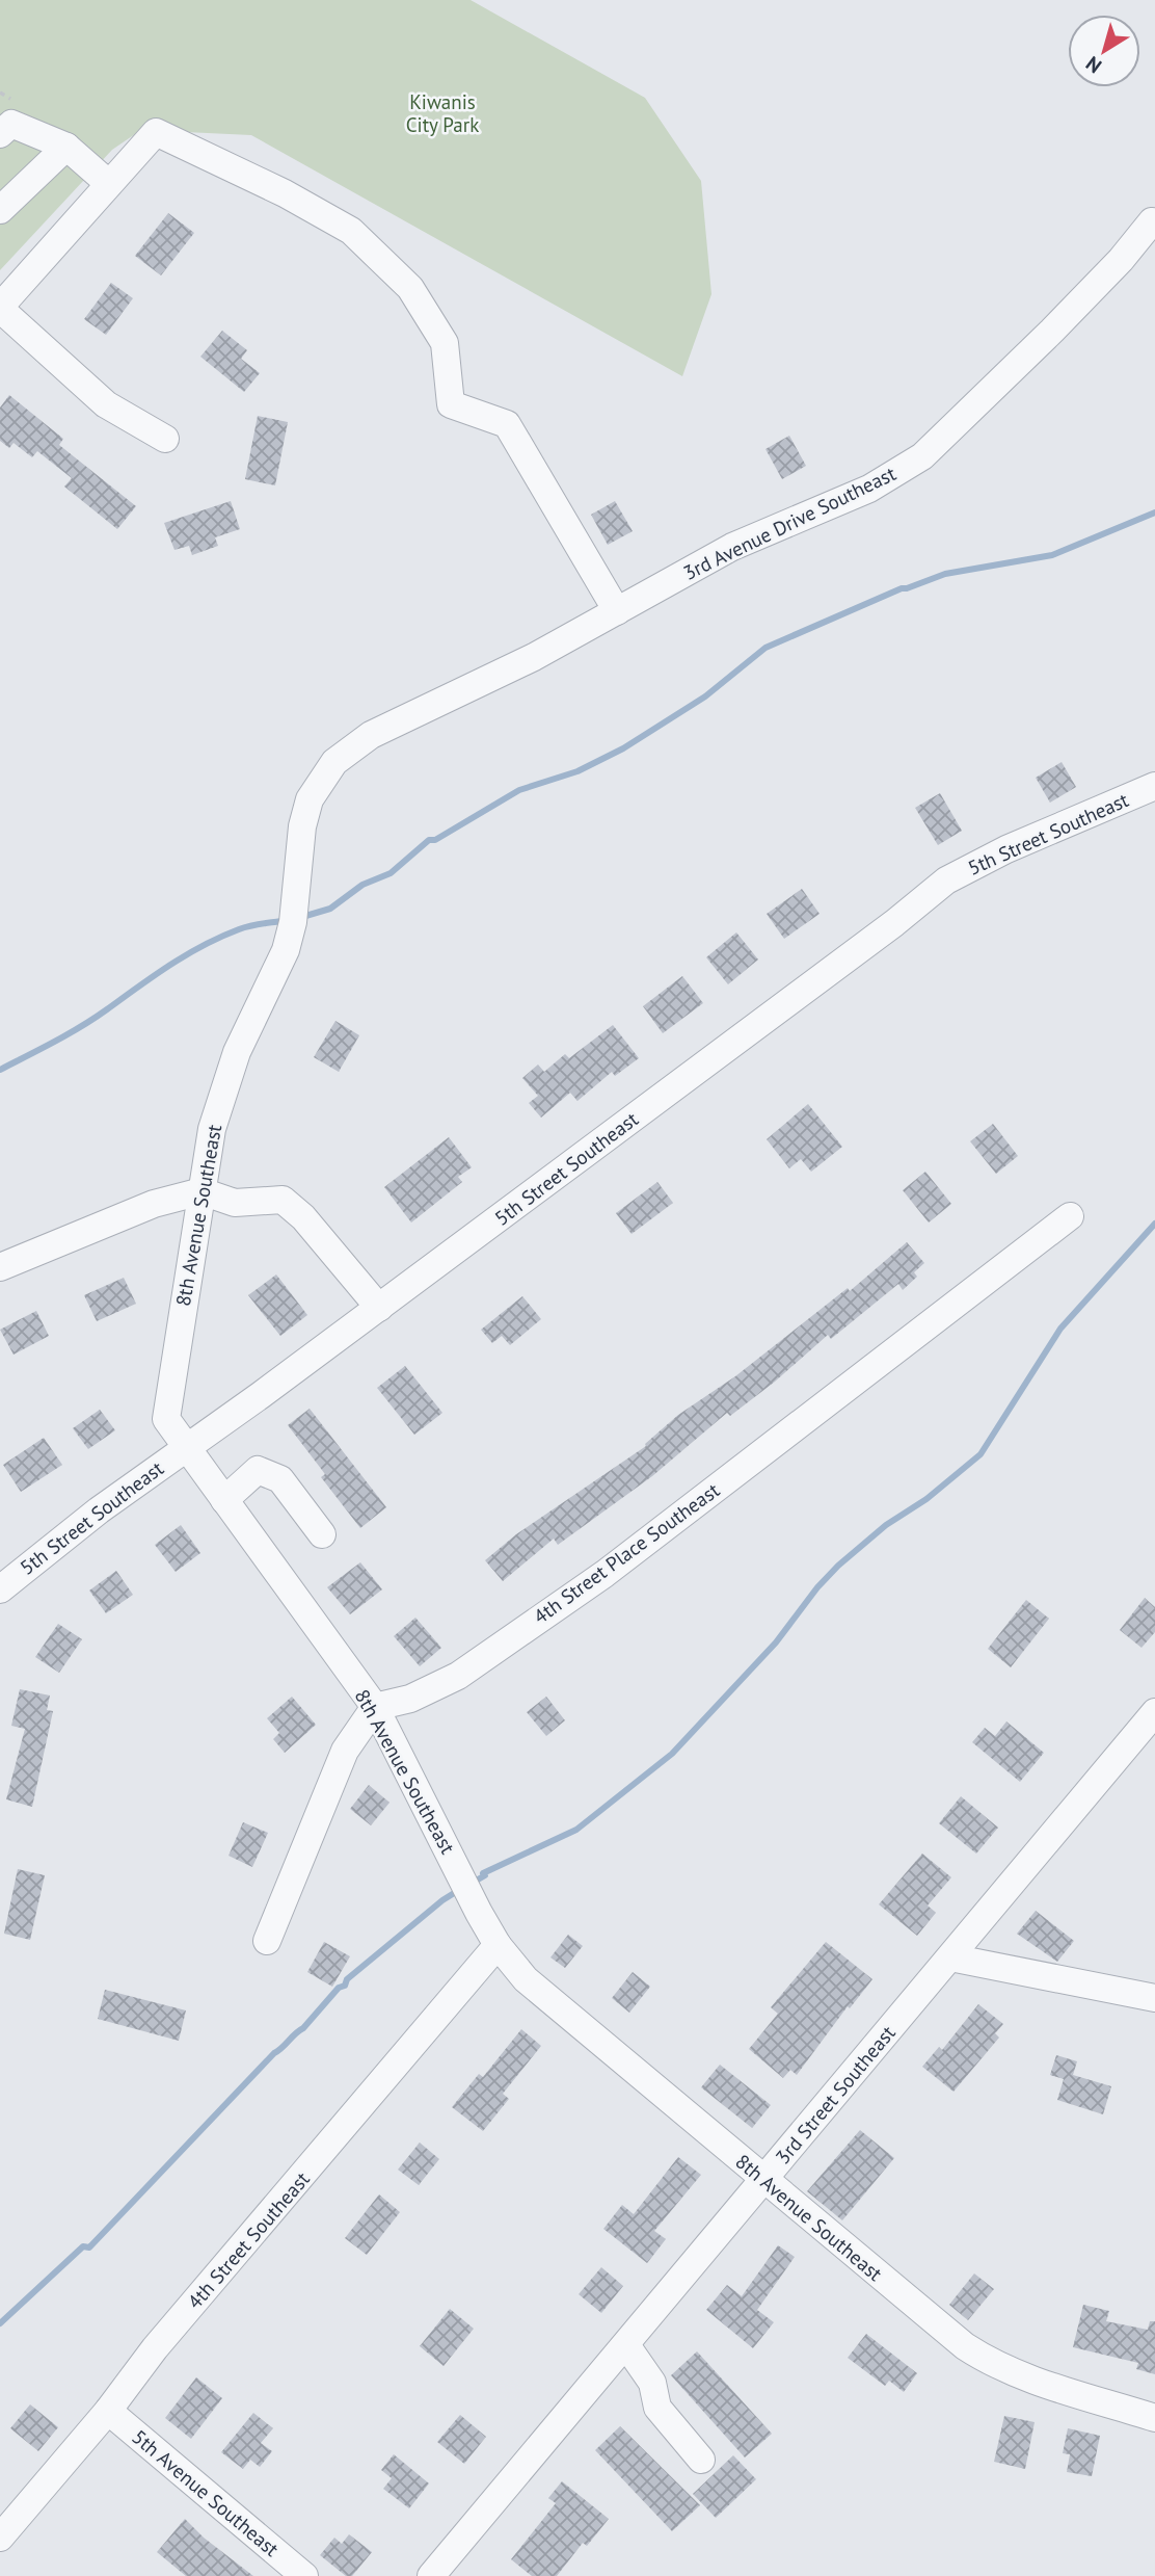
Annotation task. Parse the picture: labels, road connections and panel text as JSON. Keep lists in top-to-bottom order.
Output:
{
  "streets": {
    "street": [
      "3rd Avenue Drive Southeast",
      "5th Street Southeast",
      "8th Avenue Southeast",
      "4th Street Place Southeast",
      "3rd Street Southeast",
      "4th Street Southeast",
      "5th Avenue Southeast"
    ]
  },
  "crossings": [
    ["3rd Avenue Drive Southeast", "8th Avenue Southeast"],
    ["5th Street Southeast", "8th Avenue Southeast"],
    ["8th Avenue Southeast", "4th Street Place Southeast"],
    ["8th Avenue Southeast", "3rd Street Southeast"],
    ["8th Avenue Southeast", "4th Street Southeast"],
    ["4th Street Southeast", "5th Avenue Southeast"]
  ],
  "parks": ["Kiwanis City Park"],
  "north": "bottom left"
}
